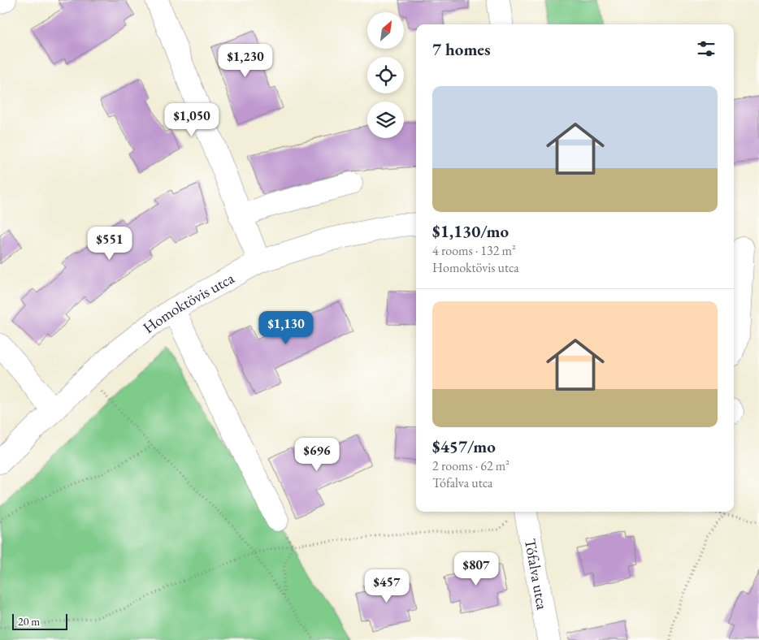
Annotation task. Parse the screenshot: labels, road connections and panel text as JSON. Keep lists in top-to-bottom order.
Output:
{
  "streets": {
    "street": ["Homoktövis utca", "Tófalva utca"]
  },
  "scale_bar": "20 m",
  "north": "top right",
  "page": {
    "heading": "7 homes",
    "price": [
      "$1,230",
      "$1,050",
      "$551",
      "$1,130",
      "$696",
      "$807",
      "$457"
    ],
    "list": [
      {
        "name": "$1,130/mo",
        "note": "4 rooms · 132 m² · Homoktövis utca"
      },
      {
        "name": "$457/mo",
        "note": "2 rooms · 62 m² · Tófalva utca"
      }
    ],
    "scale": "20 m"
  }
}
